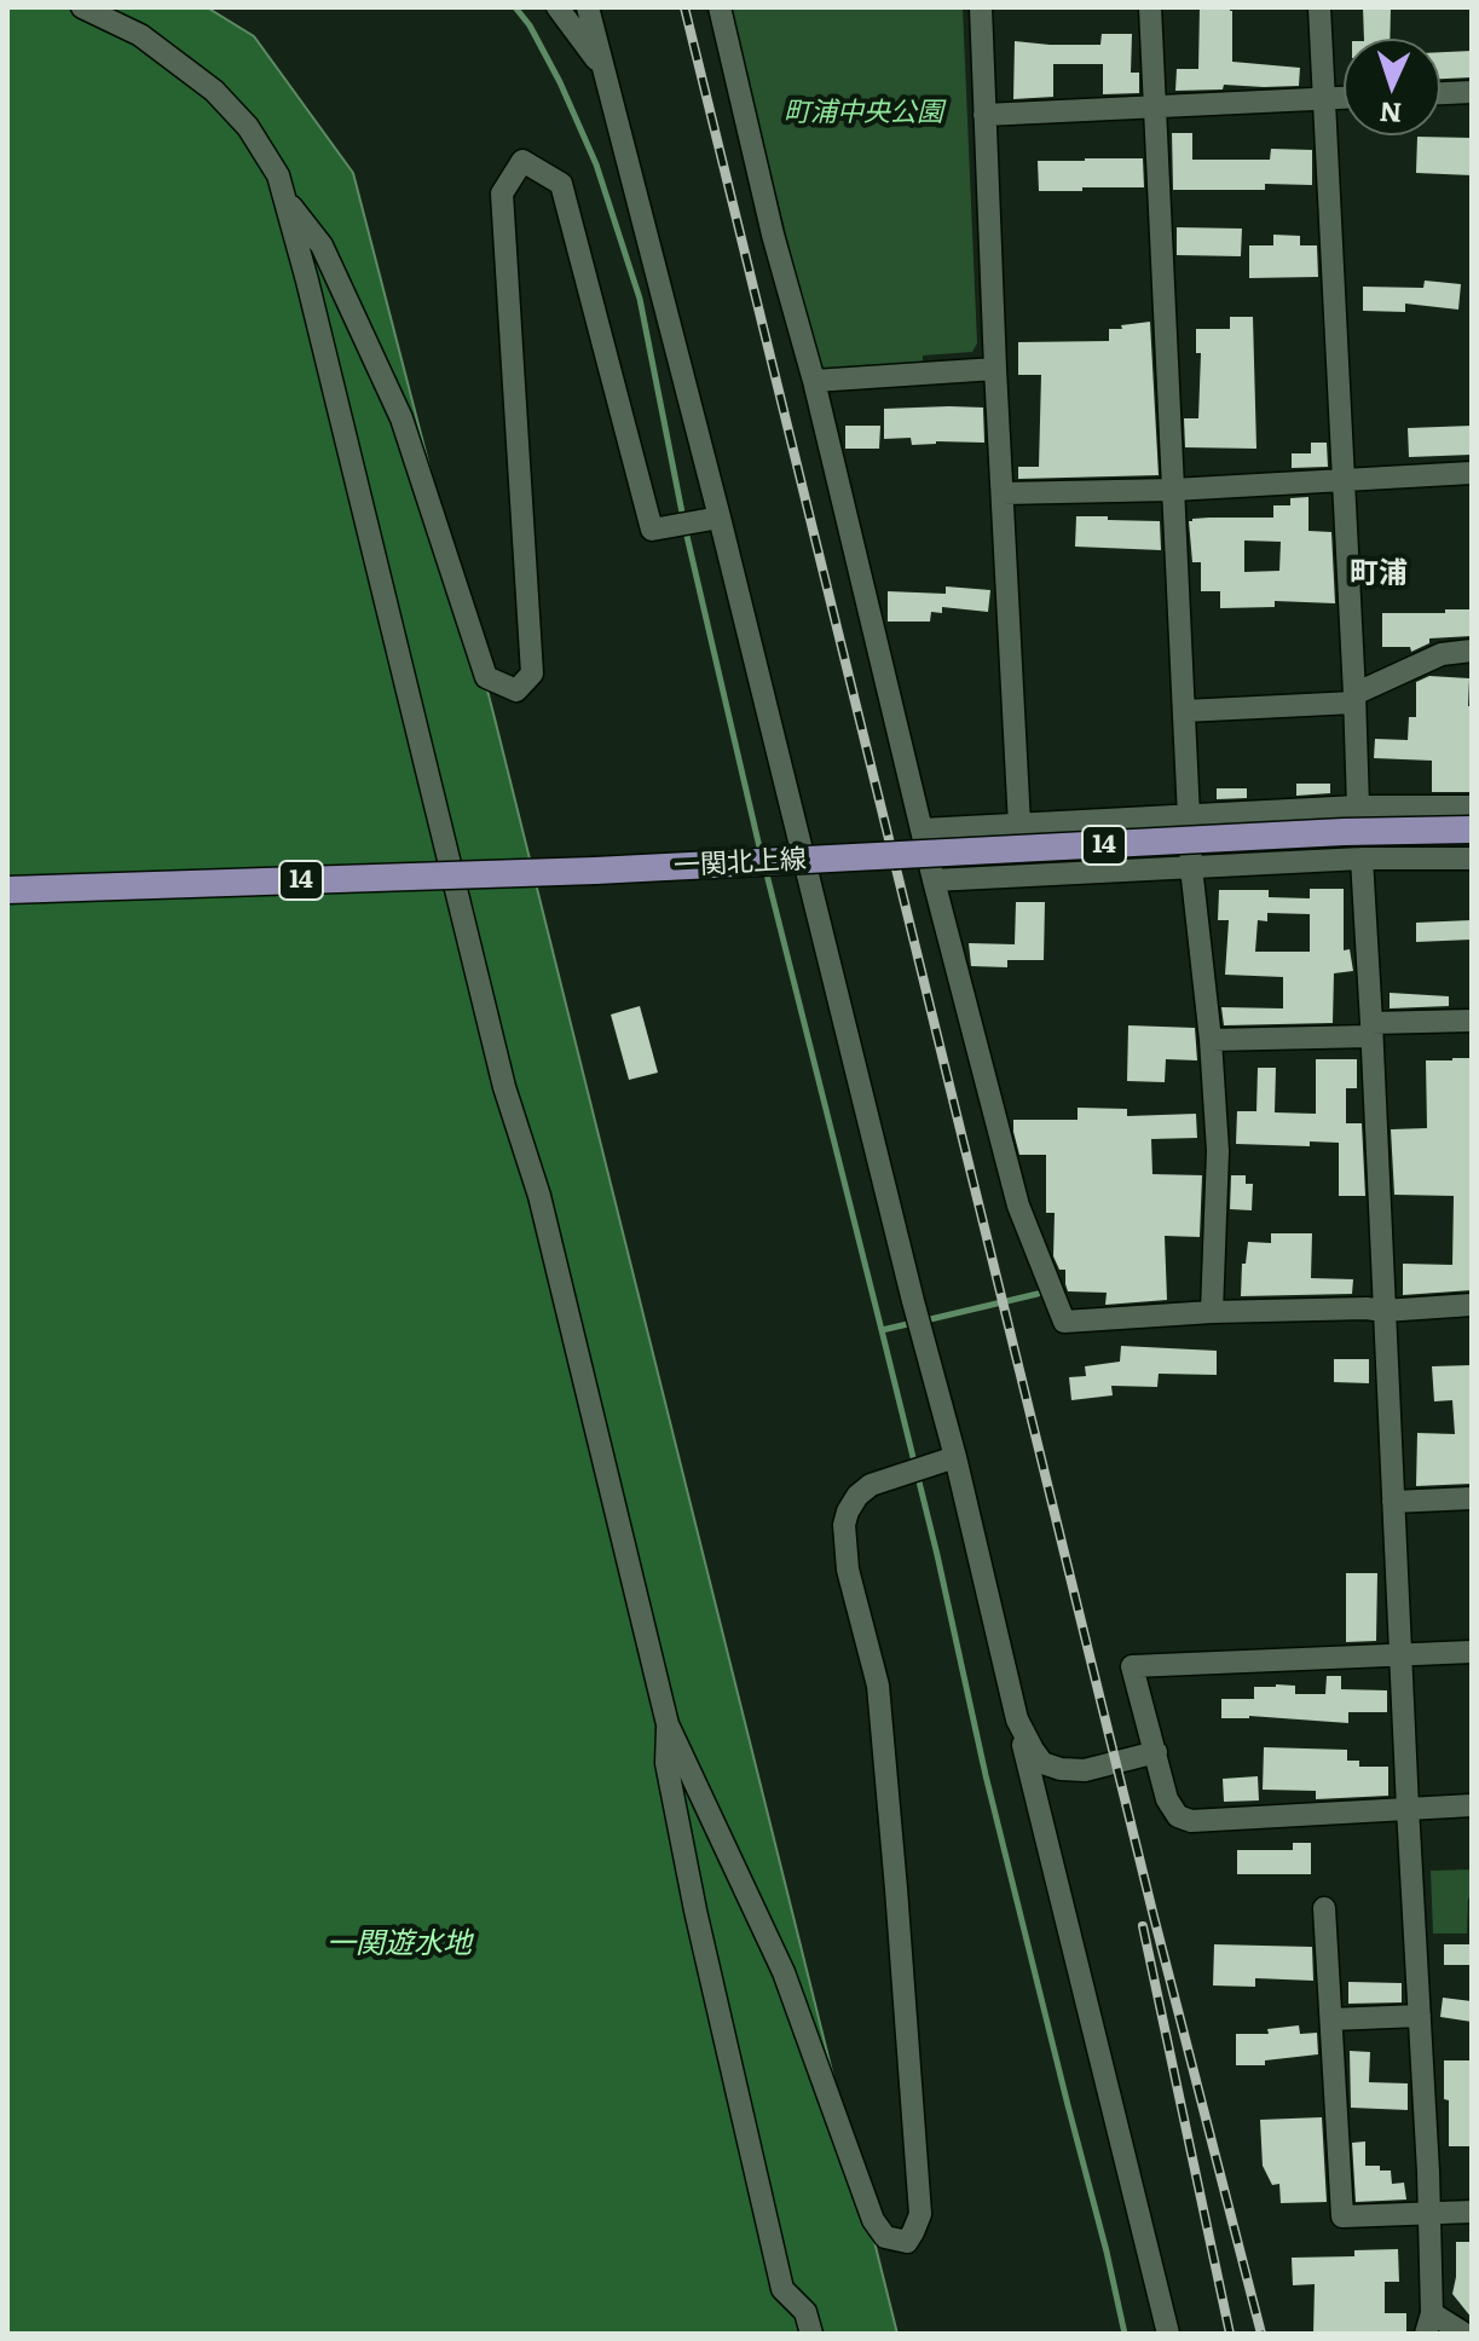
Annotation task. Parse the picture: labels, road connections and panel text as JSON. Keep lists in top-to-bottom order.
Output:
{
  "streets": {
    "main road": ["14", "一関北上線"]
  },
  "districts": ["町浦"],
  "water": ["一関遊水地"],
  "parks": ["町浦中央公園"],
  "north": "bottom"
}
